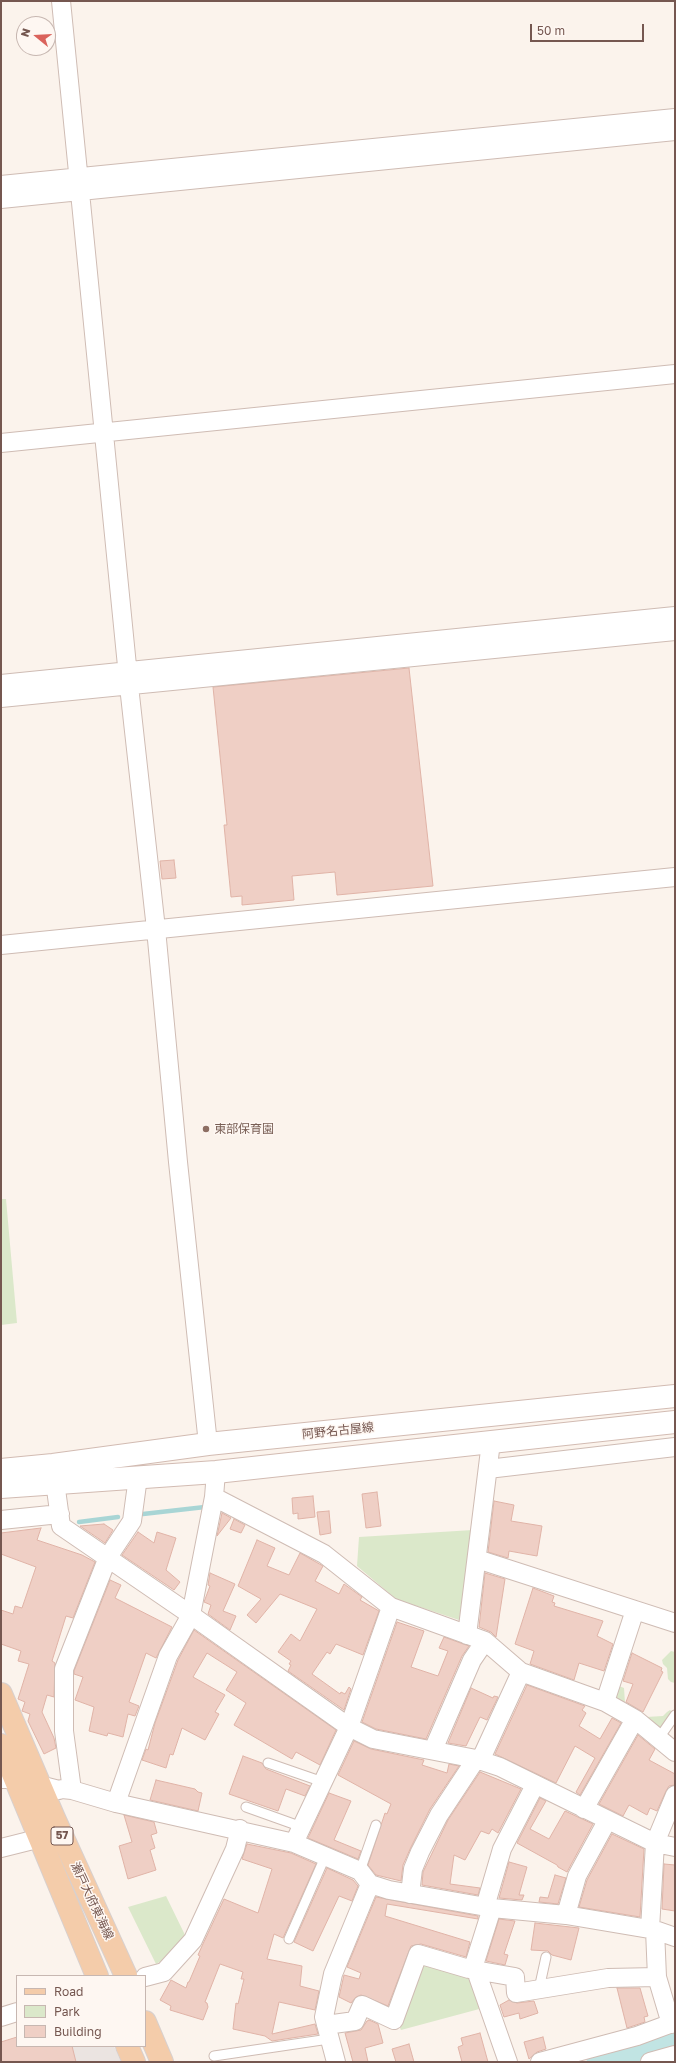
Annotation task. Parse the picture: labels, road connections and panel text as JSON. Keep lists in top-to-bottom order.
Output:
{
  "streets": {
    "main road": ["阿野名古屋線", "57", "瀬戸大府東海線"]
  },
  "places": ["東部保育園"],
  "legend": ["Road", "Park", "Building"],
  "scale_bar": "50 m",
  "north": "left"
}
